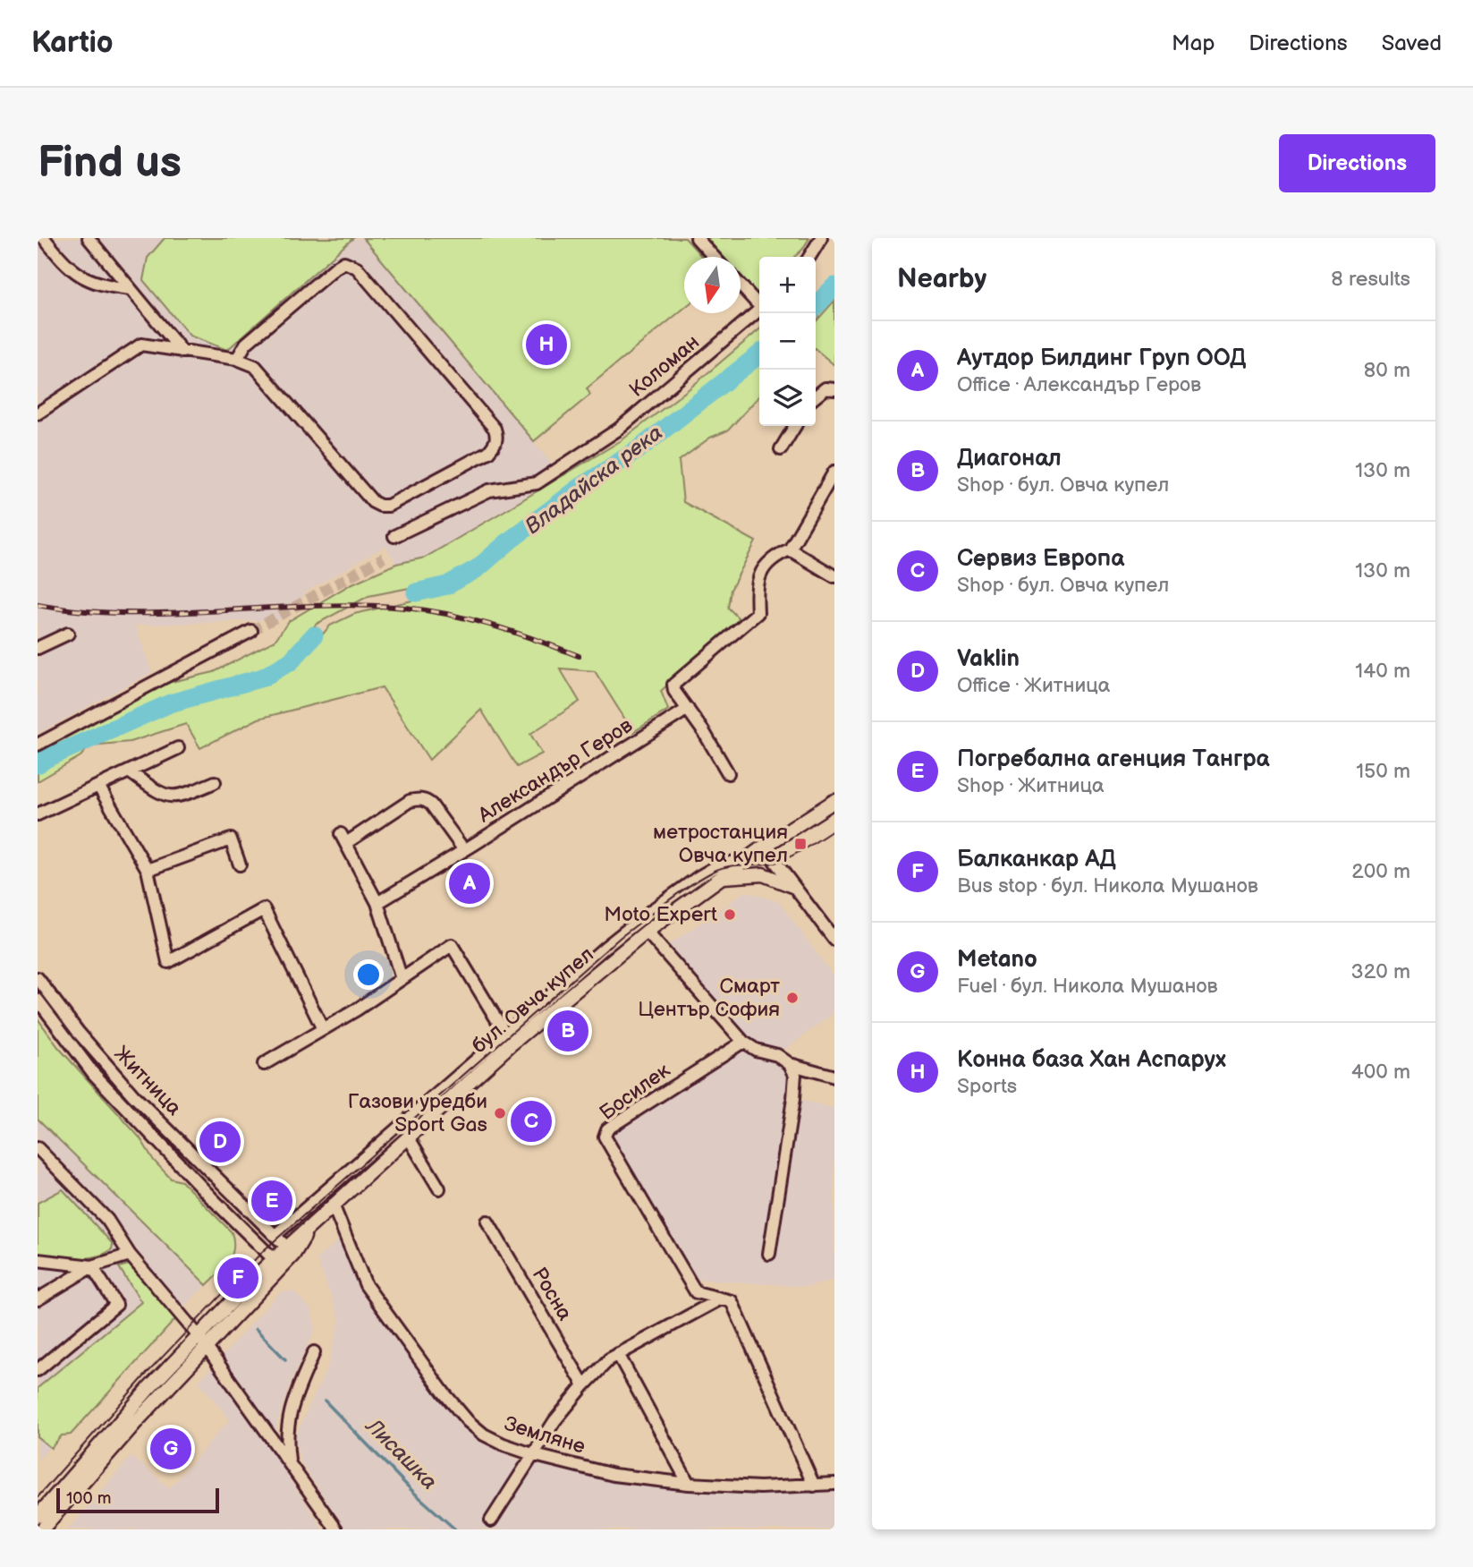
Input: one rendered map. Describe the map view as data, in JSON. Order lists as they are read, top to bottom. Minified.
{"streets":{"main road":["бул. Овча купел"],"street":["Коломан","Александър Геров","Житница","Босилек","Росна","Земляне"]},"crossings":[["бул. Овча купел","Житница"],["бул. Овча купел","Земляне"]],"water":["Владайска река","Лисашка"],"places":{"transit":["метростанция Овча купел"],"other":["Moto Expert","Смарт Център София","Газови уредби Sport Gas"]},"scale_bar":"100 m","north":"bottom","page":{"header":"Kartio","nav":["Map","Directions","Saved"],"buttons":"Directions","title":"Find us","heading":["Nearby","8 results"],"map_buttons":["+","−"],"list":[{"mark":"A","name":"Аутдор Билдинг Груп ООД","note":"Office · Александър Геров","value":"80 m"},{"mark":"B","name":"Диагонал","note":"Shop · бул. Овча купел","value":"130 m"},{"mark":"C","name":"Сервиз Европа","note":"Shop · бул. Овча купел","value":"130 m"},{"mark":"D","name":"Vaklin","note":"Office · Житница","value":"140 m"},{"mark":"E","name":"Погребална агенция Тангра","note":"Shop · Житница","value":"150 m"},{"mark":"F","name":"Балканкар АД","note":"Bus stop · бул. Никола Мушанов","value":"200 m"},{"mark":"G","name":"Metano","note":"Fuel · бул. Никола Мушанов","value":"320 m"},{"mark":"H","name":"Конна база Хан Аспарух","note":"Sports","value":"400 m"}],"pins":["H","A","B","C","D","E","F","G"],"scale":"100 m"}}
